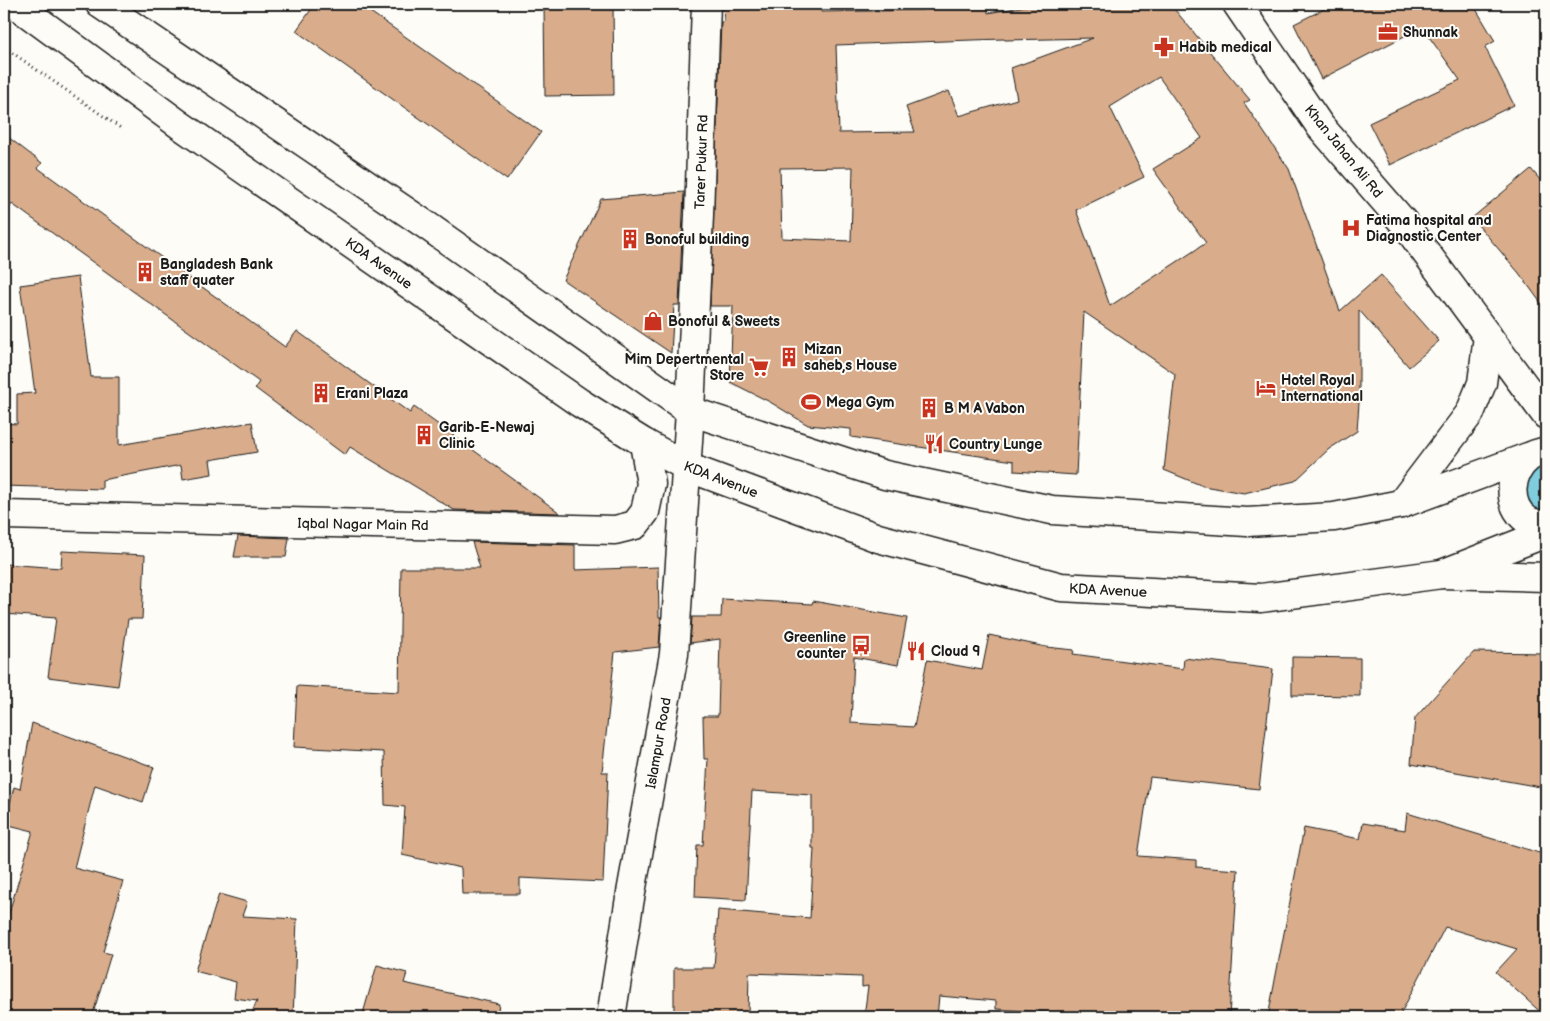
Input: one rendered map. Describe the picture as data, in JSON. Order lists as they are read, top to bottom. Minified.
{"streets":{"main road":["Khan Jahan Ali Rd","Tarer Pukur Rd","KDA Avenue","Iqbal Nagar Main Rd","Islampur Road"]},"crossings":[["Tarer Pukur Rd","KDA Avenue"],["Tarer Pukur Rd","Islampur Road"],["KDA Avenue","Iqbal Nagar Main Rd"],["KDA Avenue","Islampur Road"]],"places":{"office":["Shunnak"],"pharmacy":["Habib medical"],"hospital":["Fatima hospital and Diagnostic Center"],"building":["Bonoful building","Bangladesh Bank staff quater","Mizan saheb,s House","Erani Plaza","B M A Vabon","Garib-E-Newaj Clinic"],"shop":["Bonoful & Sweets"],"supermarket":["Mim Depertmental Store"],"hotel":["Hotel Royal International"],"sports":["Mega Gym"],"restaurant":["Country Lunge","Cloud 9"],"bus stop":["Greenline counter"]}}
